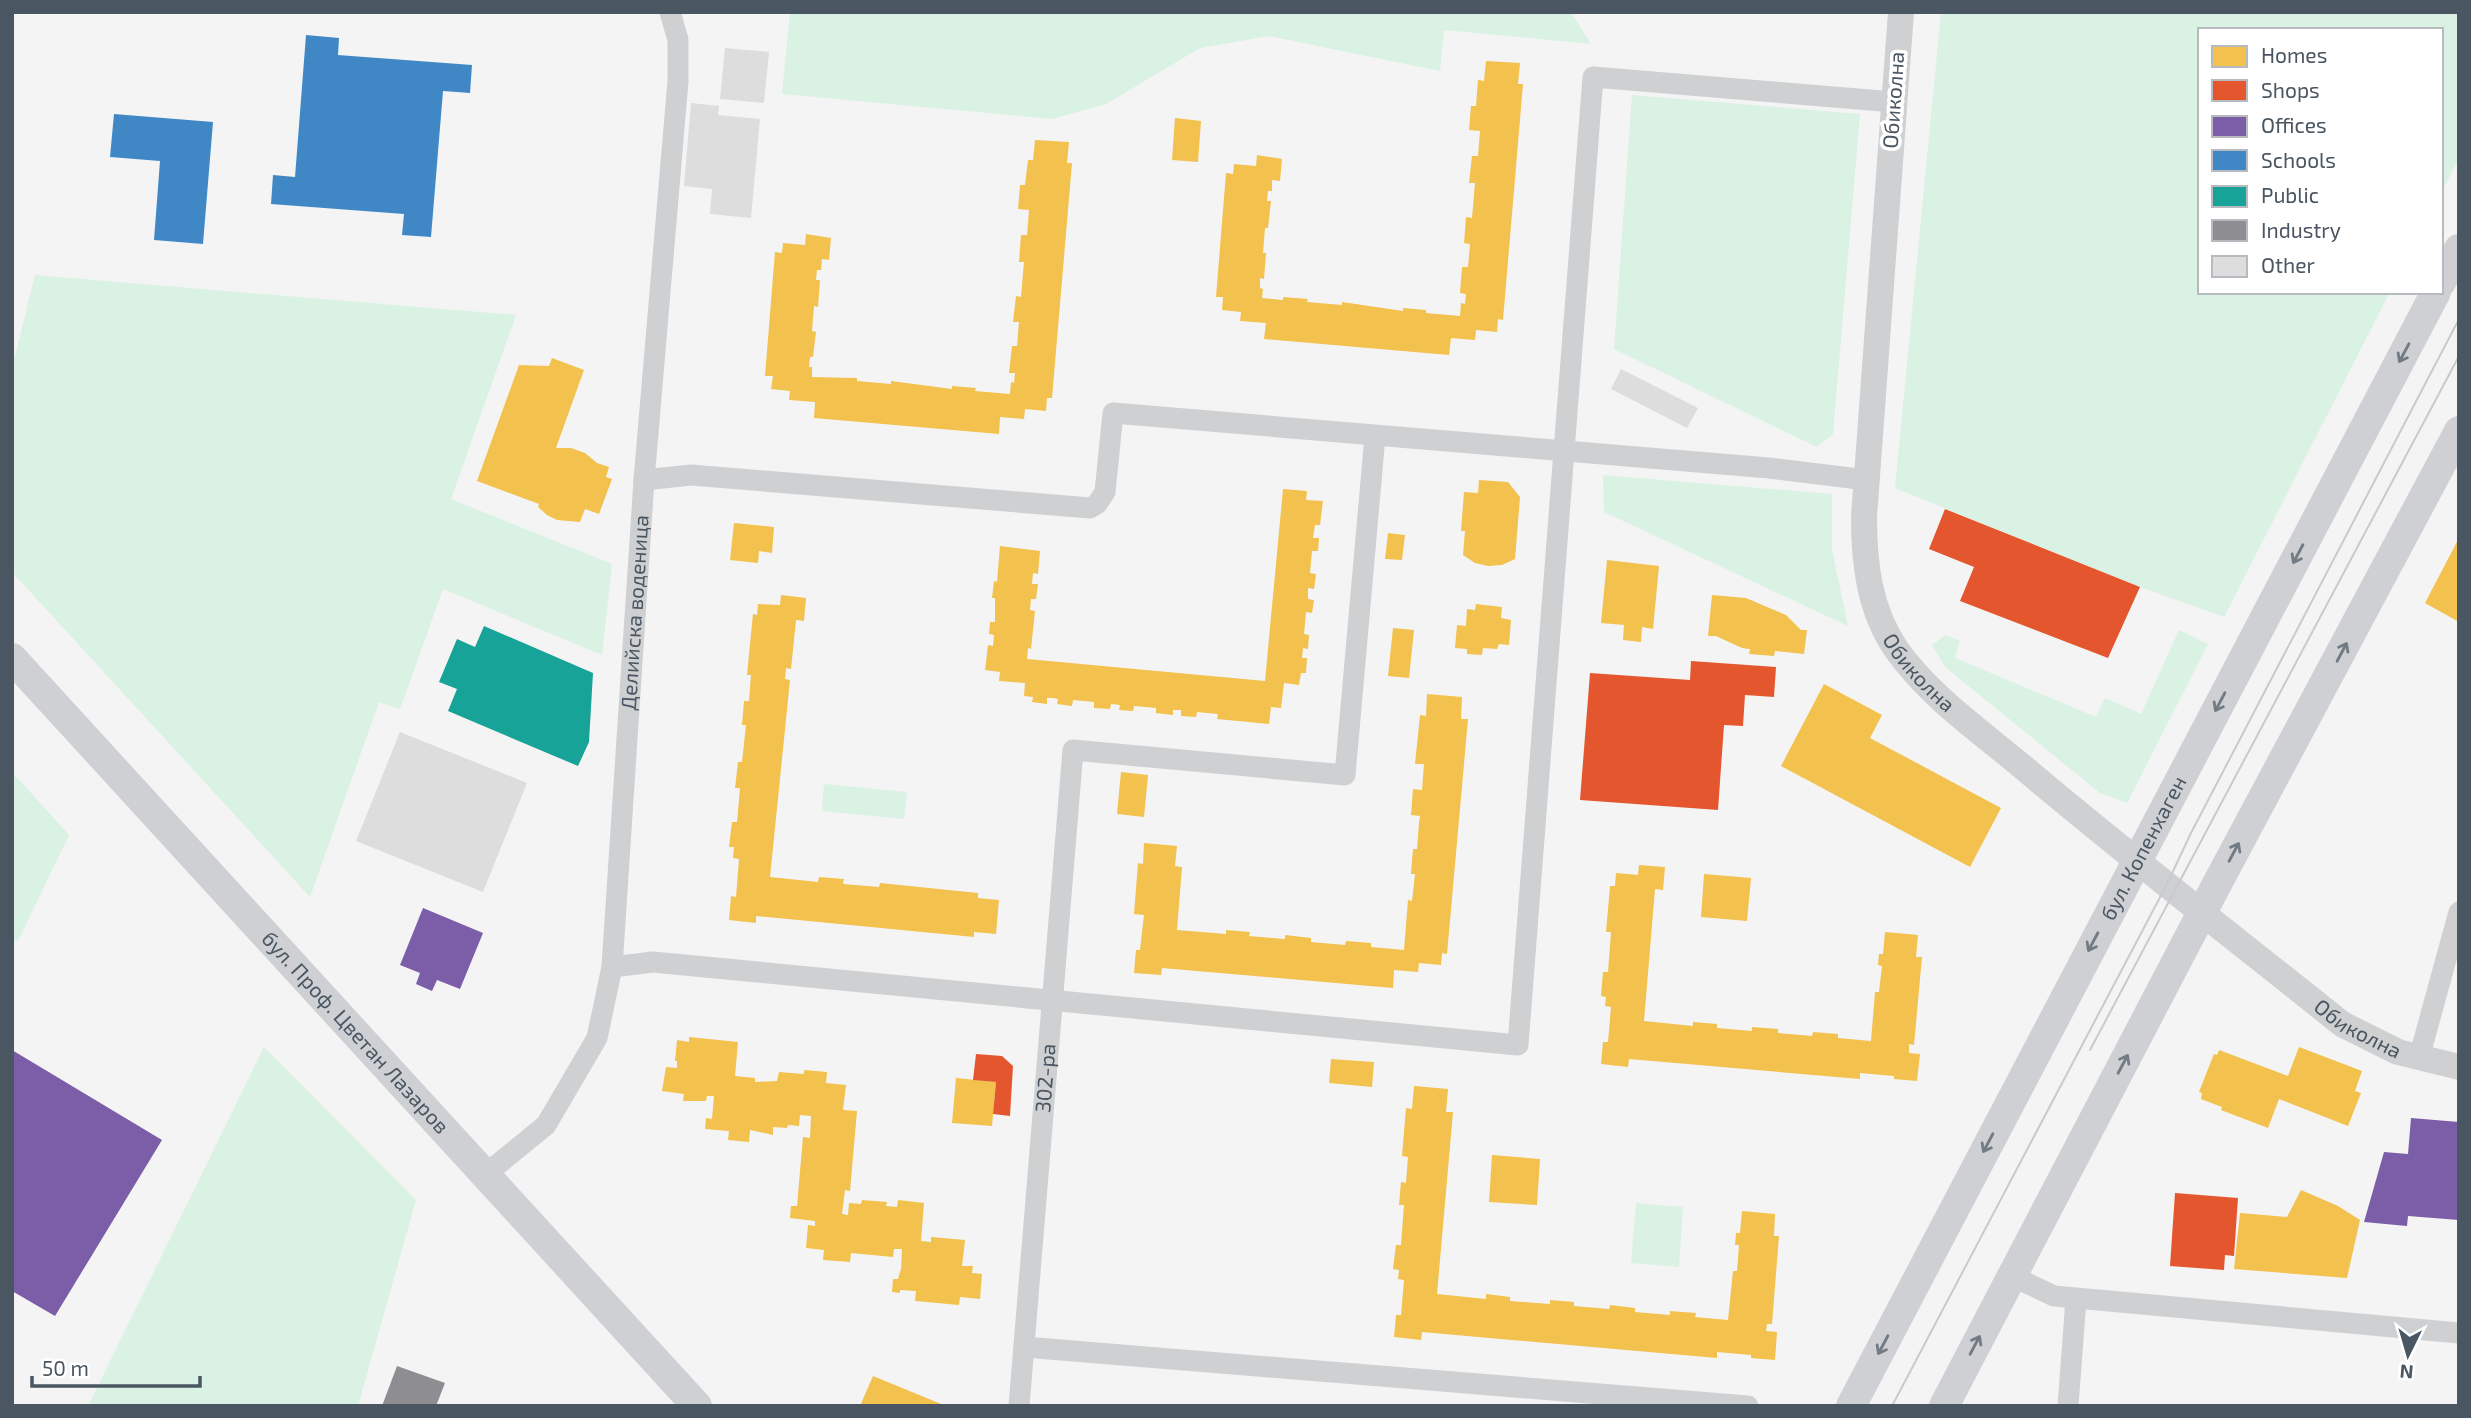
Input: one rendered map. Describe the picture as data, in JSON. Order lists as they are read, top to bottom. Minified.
{"streets":{"main road":["бул. Копенхаген","бул. Проф. Цветан Лазаров"],"street":["Обиколна","Делийска воденица","302-ра"]},"crossings":[["Обиколна","бул. Копенхаген"],["Делийска воденица","бул. Проф. Цветан Лазаров"]],"legend":["Homes","Shops","Offices","Schools","Public","Industry","Other"],"scale_bar":"50 m","north":"bottom"}
